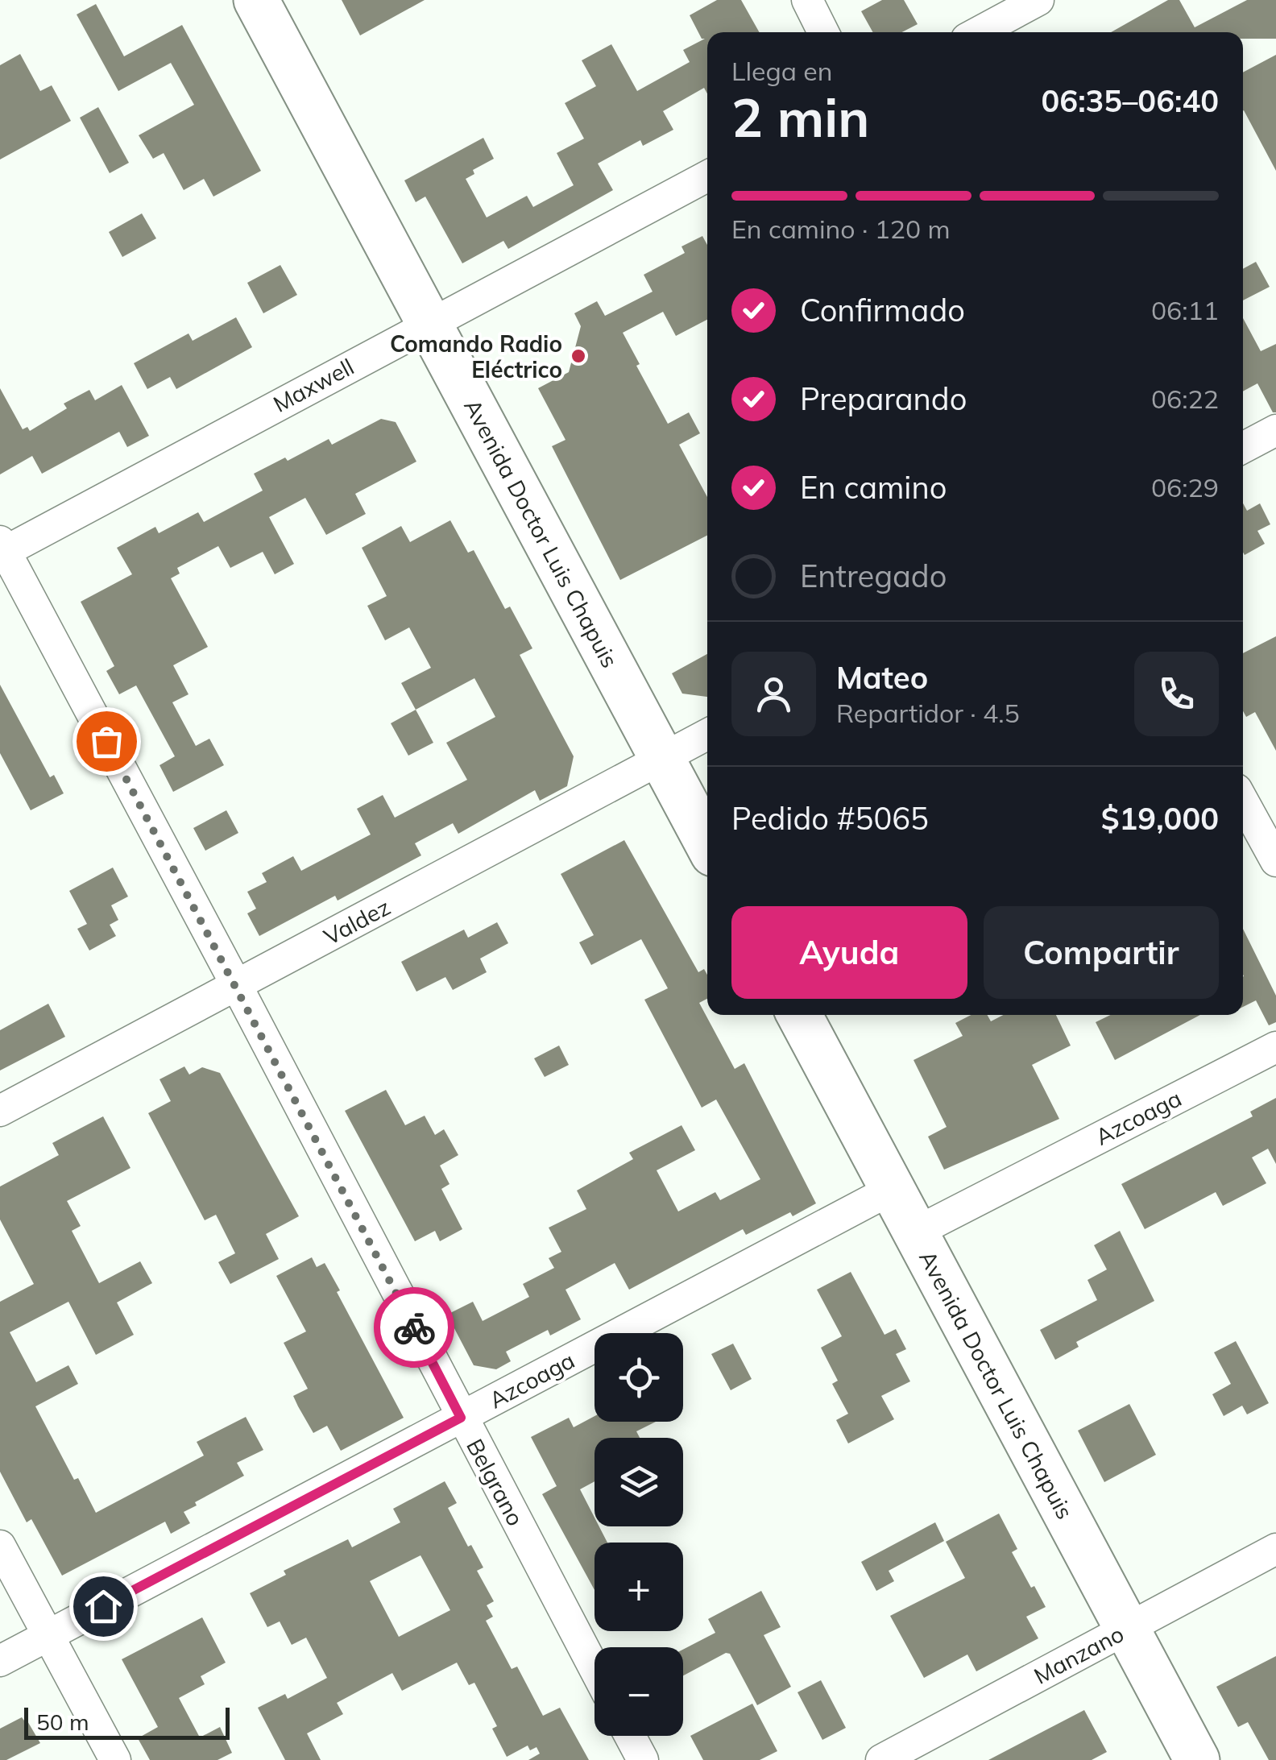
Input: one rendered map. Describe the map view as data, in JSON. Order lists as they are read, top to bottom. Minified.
{"streets":{"main road":["Avenida Doctor Luis Chapuis"],"street":["Maxwell","Valdez","Azcoaga","Belgrano","Manzano"]},"crossings":[["Maxwell","Avenida Doctor Luis Chapuis"],["Maxwell","Belgrano"],["Avenida Doctor Luis Chapuis","Valdez"],["Avenida Doctor Luis Chapuis","Azcoaga"],["Avenida Doctor Luis Chapuis","Manzano"],["Valdez","Belgrano"],["Azcoaga","Belgrano"]],"places":["Comando Radio Eléctrico"],"scale_bar":"50 m","page":{"heading":["2 min","Llega en","06:35–06:40"],"panel":["Mateo","Repartidor · 4.5","Pedido #5065","$19,000"],"bar":"En camino · 120 m","list":[["Confirmado","06:11"],["Preparando","06:22"],["En camino","06:29"],"Entregado"],"buttons":["Ayuda","Compartir"],"map_buttons":["+","−"],"scale":"50 m"}}
